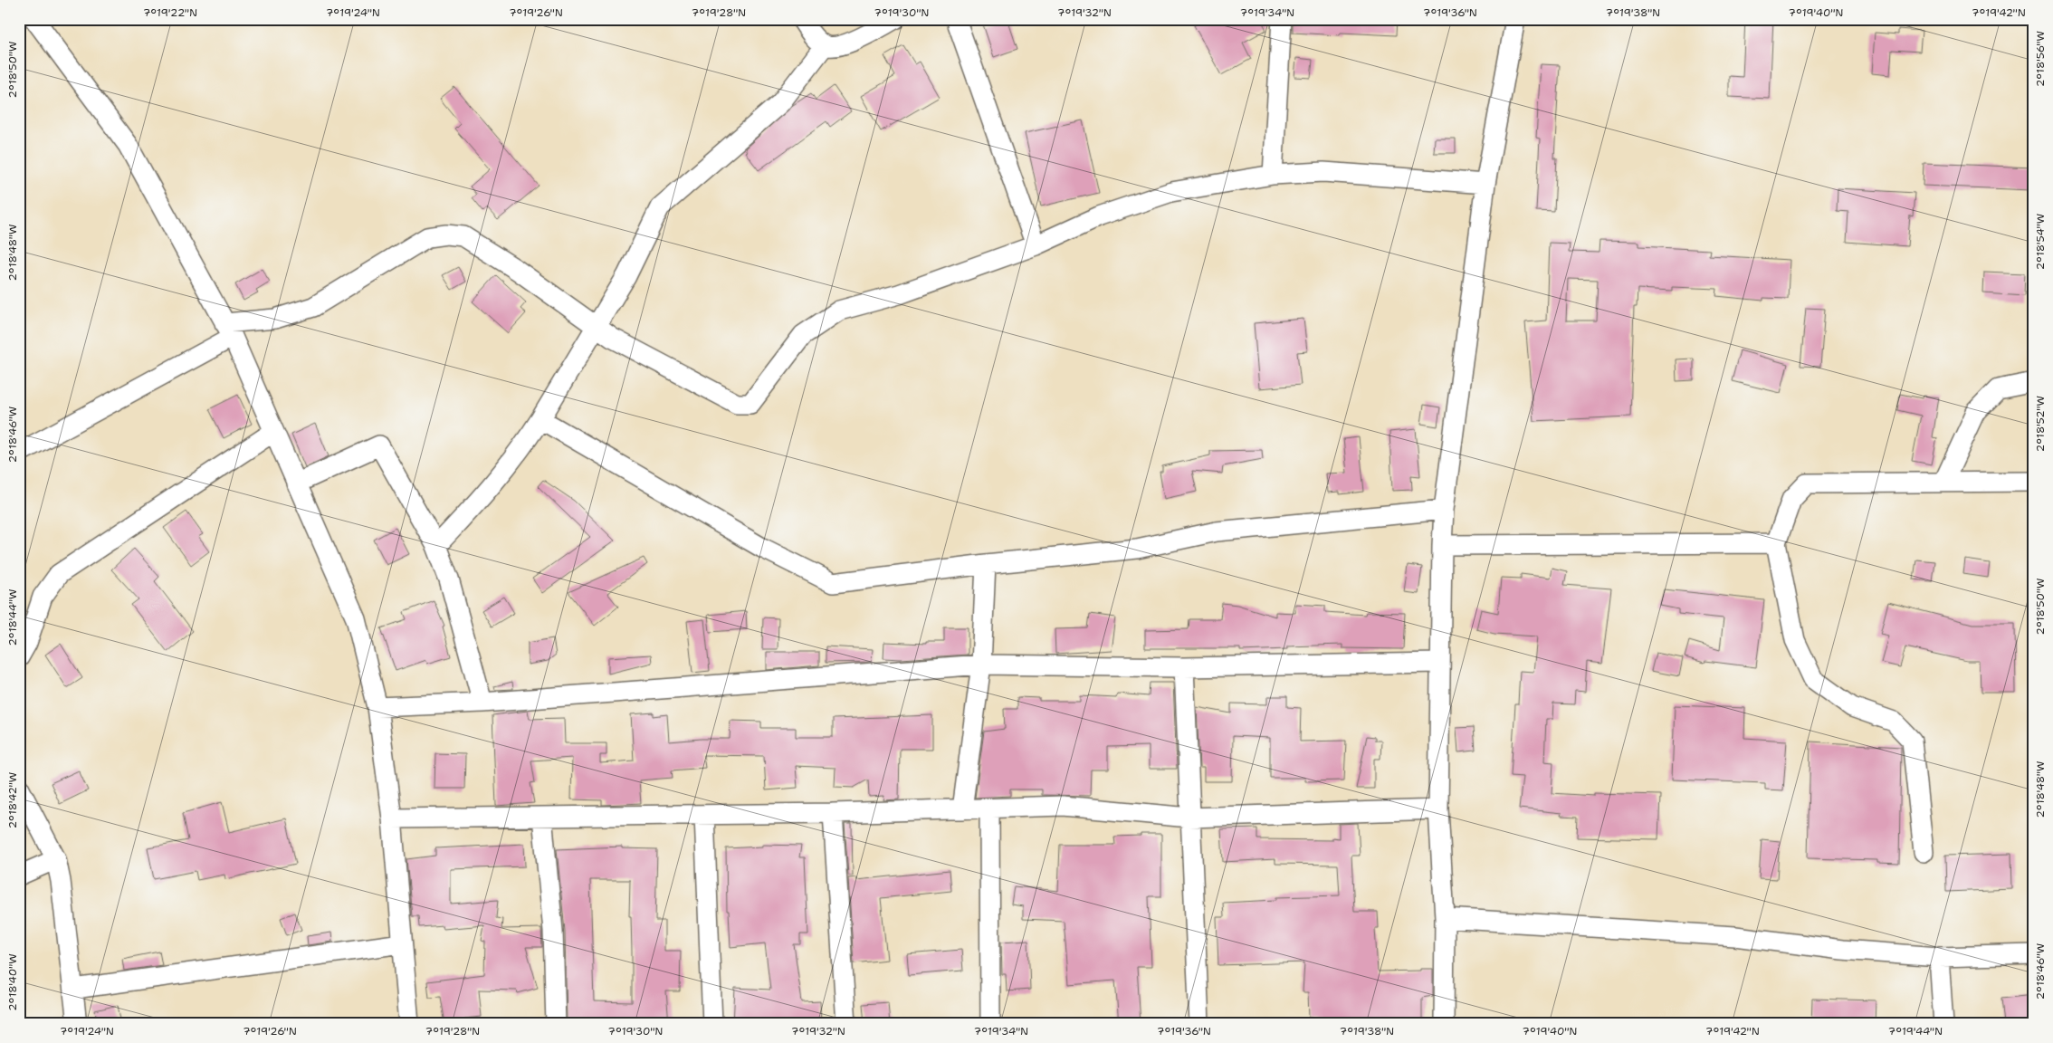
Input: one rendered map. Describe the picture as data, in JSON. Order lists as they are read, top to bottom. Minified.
{"coordinates":["7°19'22\"N","7°19'24\"N","7°19'26\"N","7°19'28\"N","7°19'30\"N","7°19'32\"N","7°19'34\"N","7°19'36\"N","7°19'38\"N","7°19'40\"N","7°19'42\"N","2°18'56\"W","2°18'50\"W","2°18'54\"W","2°18'48\"W","2°18'52\"W","2°18'46\"W","2°18'44\"W","2°18'42\"W","2°18'40\"W","7°19'44\"N"]}
